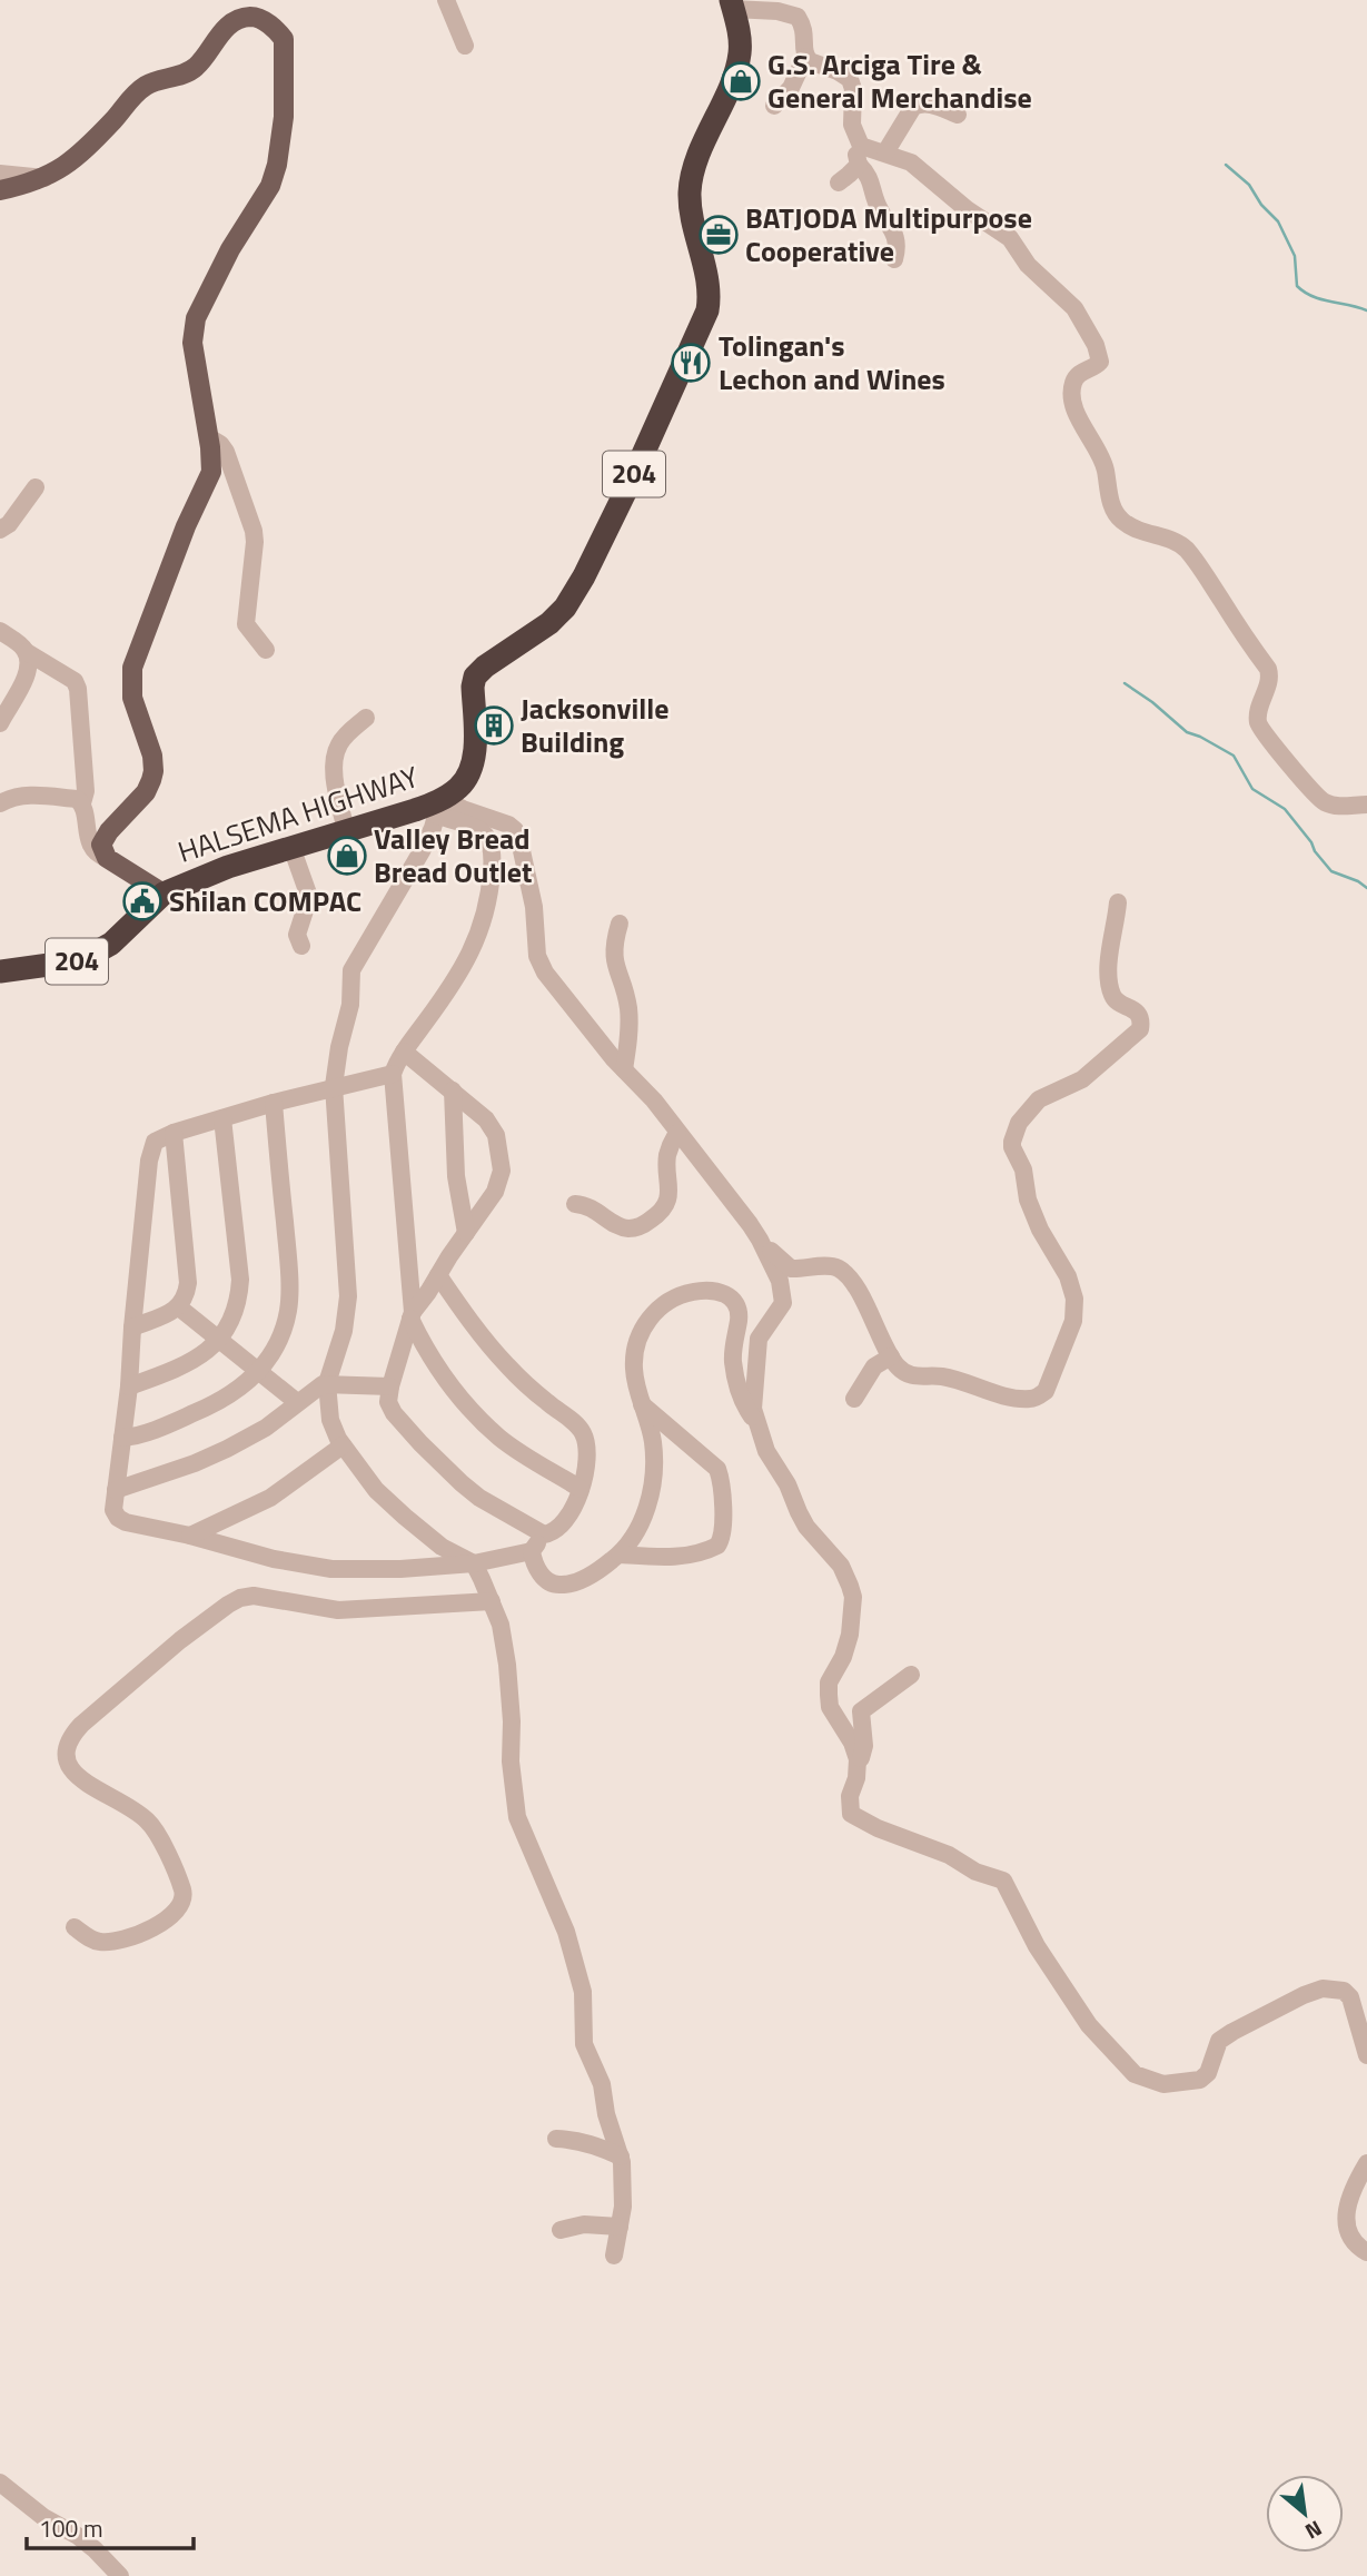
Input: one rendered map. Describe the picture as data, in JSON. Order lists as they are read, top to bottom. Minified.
{"streets":{"highway":["204","HALSEMA HIGHWAY"]},"places":{"shop":["G.S. Arciga Tire & General Merchandise","Valley Bread Bread Outlet"],"office":["BATJODA Multipurpose Cooperative"],"restaurant":["Tolingan's Lechon and Wines"],"building":["Jacksonville Building"],"public building":["Shilan COMPAC"]},"scale_bar":"100 m","north":"bottom right"}
